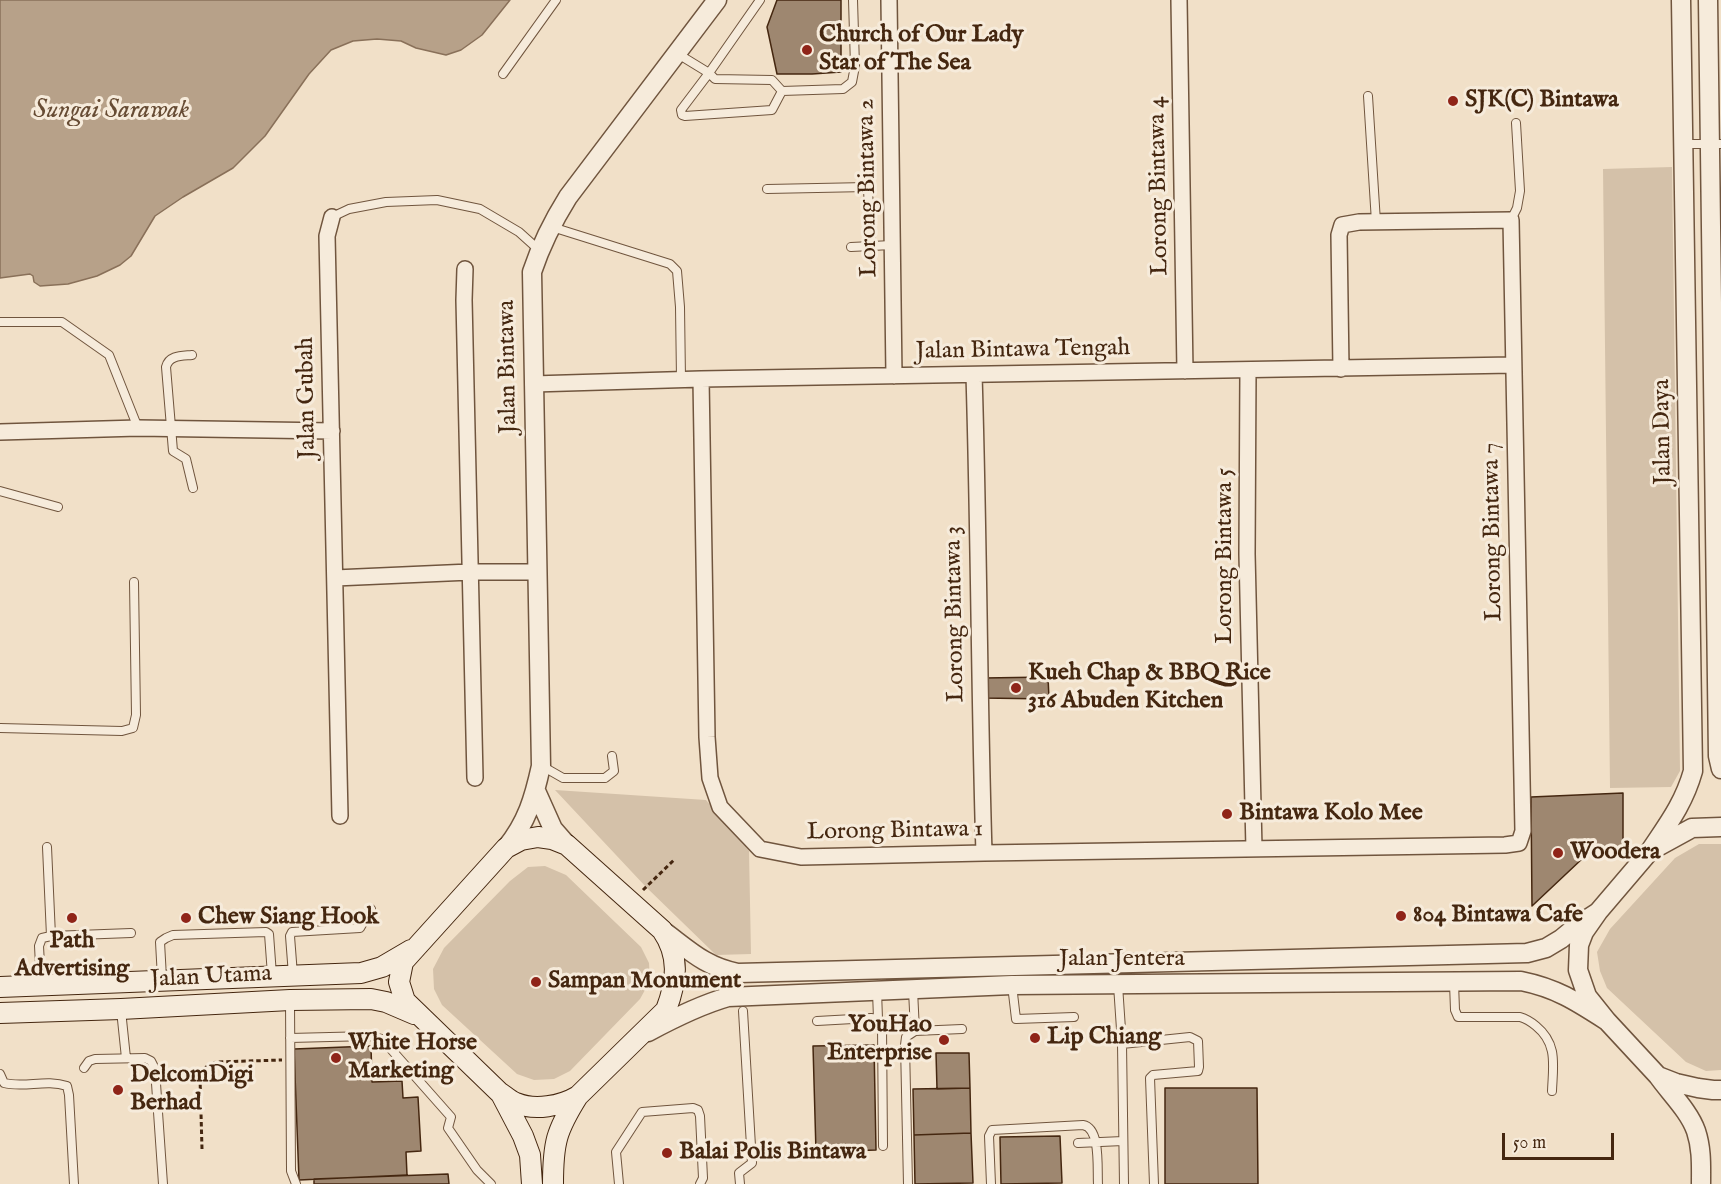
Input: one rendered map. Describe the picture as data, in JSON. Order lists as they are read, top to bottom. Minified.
{"streets":{"main road":["Jalan Utama"],"street":["Lorong Bintawa 4","Lorong Bintawa 2","Jalan Bintawa Tengah","Jalan Bintawa","Jalan Gubah","Jalan Daya","Lorong Bintawa 7","Lorong Bintawa 5","Lorong Bintawa 3","Lorong Bintawa 1","Jalan Jentera"]},"crossings":[["Lorong Bintawa 4","Jalan Bintawa Tengah"],["Lorong Bintawa 2","Jalan Bintawa Tengah"],["Jalan Bintawa Tengah","Jalan Bintawa"],["Jalan Bintawa Tengah","Lorong Bintawa 7"],["Jalan Bintawa Tengah","Lorong Bintawa 5"],["Jalan Bintawa Tengah","Lorong Bintawa 3"],["Jalan Bintawa Tengah","Lorong Bintawa 1"],["Lorong Bintawa 7","Lorong Bintawa 1"],["Lorong Bintawa 5","Lorong Bintawa 1"],["Lorong Bintawa 3","Lorong Bintawa 1"]],"water":["Sungai Sarawak"],"places":["Church of Our Lady Star of The Sea","SJK(C) Bintawa","Kueh Chap & BBQ Rice 316 Abuden Kitchen","Bintawa Kolo Mee","Woodera","804 Bintawa Cafe","Path Advertising","Chew Siang Hook","Sampan Monument","Lip Chiang","YouHao Enterprise","White Horse Marketing","DelcomDigi Berhad","Balai Polis Bintawa"],"scale_bar":"50 m"}
